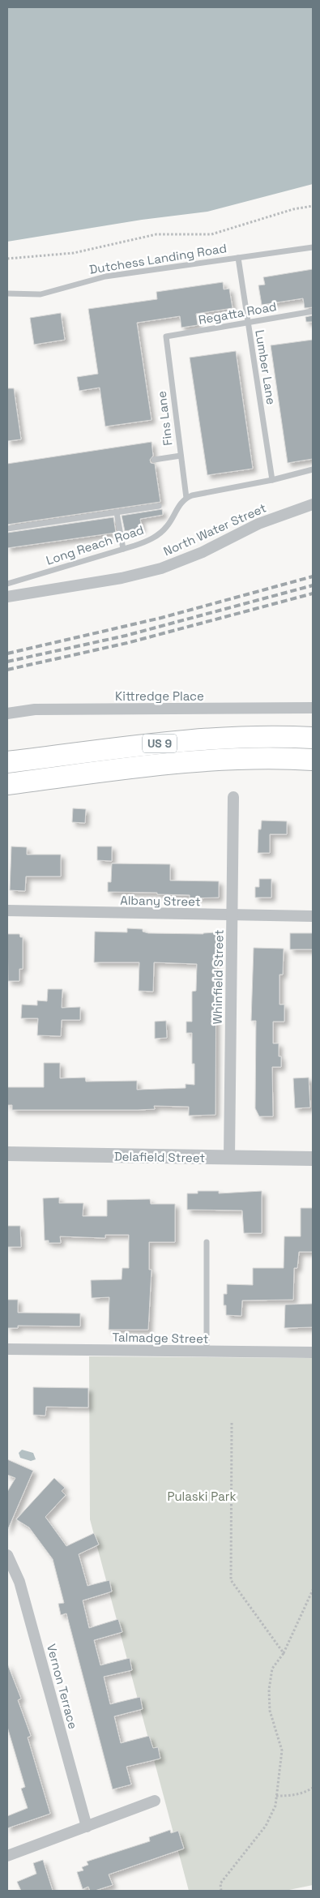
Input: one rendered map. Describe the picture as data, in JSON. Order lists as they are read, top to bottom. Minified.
{"streets":{"highway":["US 9"],"street":["North Water Street","Kittredge Place","Albany Street","Whinfield Street","Delafield Street","Talmadge Street","Vernon Terrace"],"lane":["Dutchess Landing Road","Regatta Road","Lumber Lane","Fins Lane","Long Reach Road"]},"crossings":[["Dutchess Landing Road","Lumber Lane"],["Regatta Road","Lumber Lane"],["Regatta Road","Fins Lane"],["Fins Lane","Long Reach Road"],["Albany Street","Whinfield Street"],["Whinfield Street","Delafield Street"]],"parks":["Pulaski Park"]}
